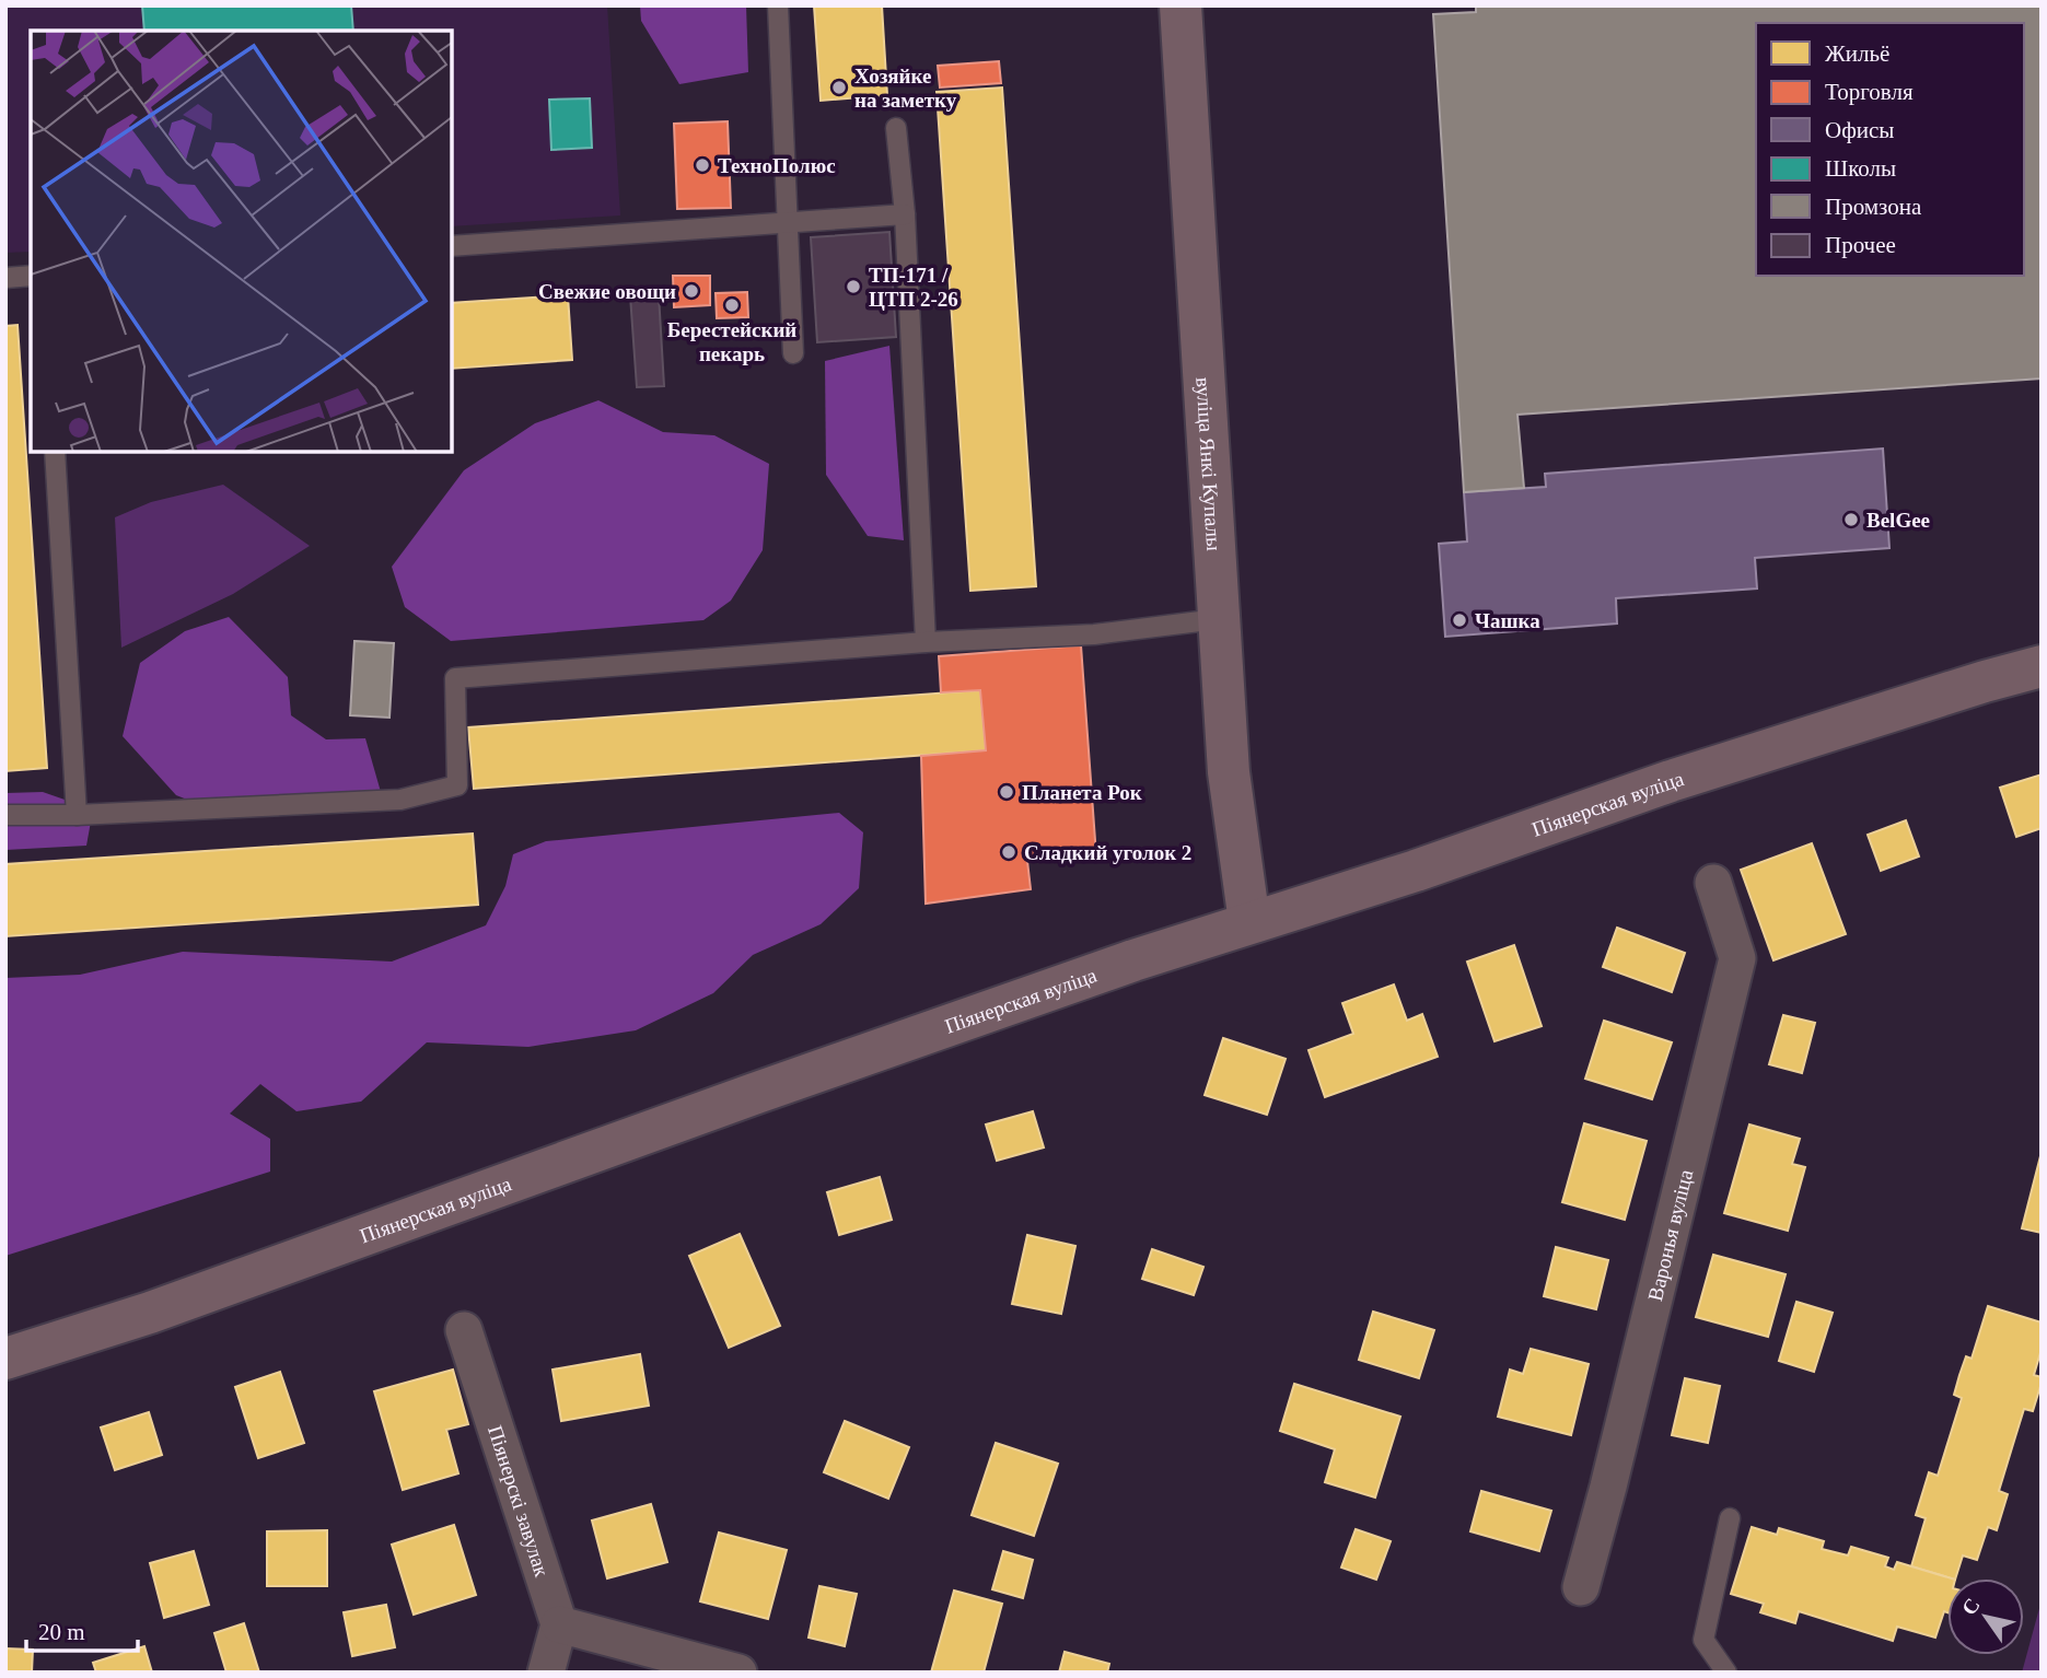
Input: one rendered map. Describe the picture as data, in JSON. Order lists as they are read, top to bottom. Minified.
{"streets":{"main road":["вуліца Янкі Купалы","Піянерская вуліца"],"street":["Варонья вуліца","Піянерскі завулак"]},"crossings":[["вуліца Янкі Купалы","Піянерская вуліца"]],"places":["Хозяйке на заметку","ТехноПолюс","ТП-171 / ЦТП 2-26","Свежие овощи","Берестейский пекарь","BelGee","Чашка","Планета Рок","Сладкий уголок 2"],"legend":["Жильё","Торговля","Офисы","Школы","Промзона","Прочее"],"scale_bar":"20 m","north":"top left"}
